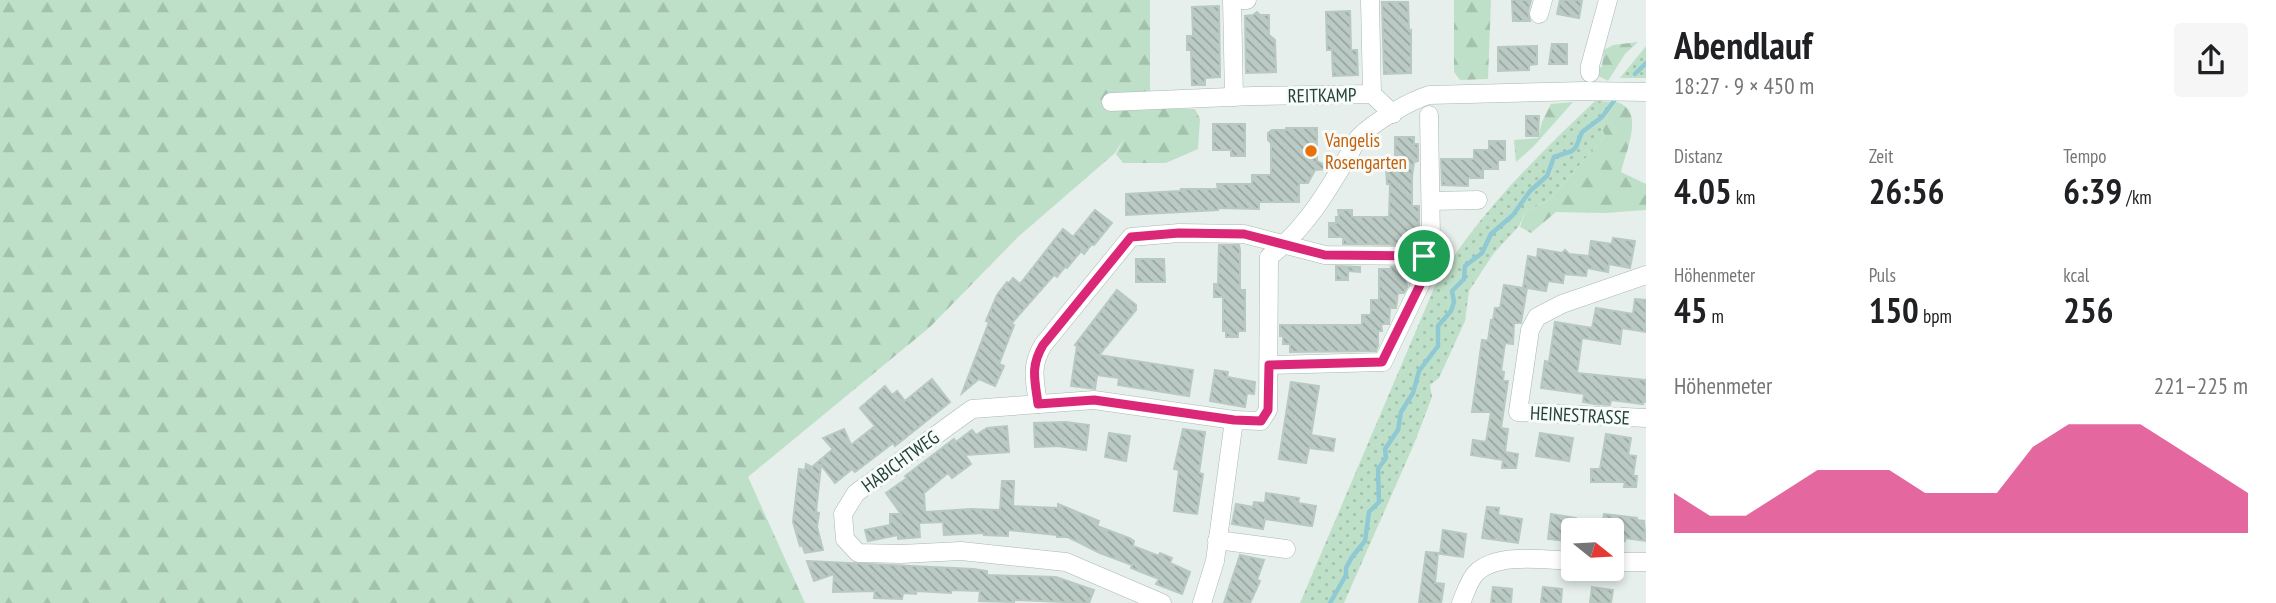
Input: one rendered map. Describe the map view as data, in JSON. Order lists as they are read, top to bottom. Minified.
{"streets":{"street":["REITKAMP","HEINESTRASSE","HABICHTWEG"]},"places":["Vangelis Rosengarten"],"north":"right","page":{"heading":["Abendlauf","18:27 · 9 × 450 m"],"stats":[["Distanz","4.05 km"],["Zeit","26:56"],["Tempo","6:39 /km"],["Höhenmeter","45 m"],["Puls","150 bpm"],["kcal","256"]],"chart":["Höhenmeter","221–225 m"]}}
